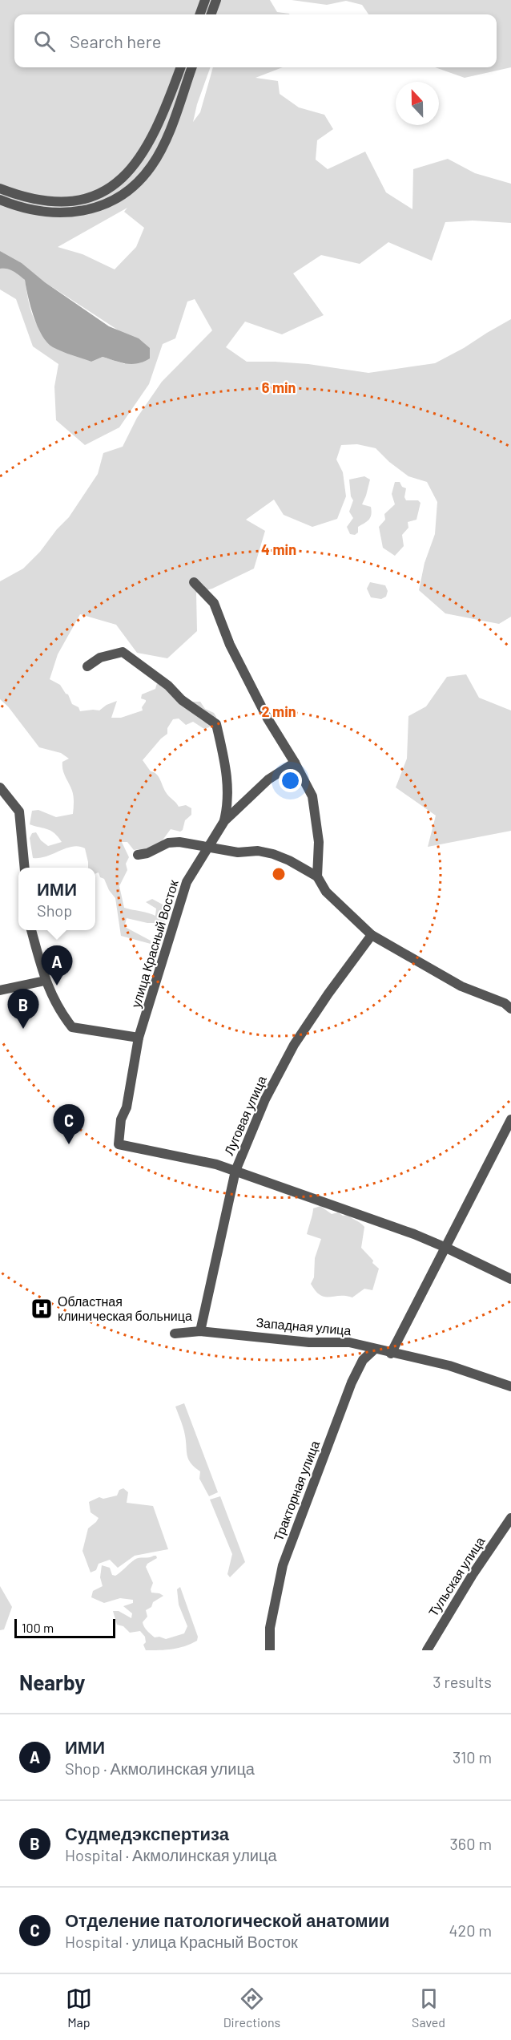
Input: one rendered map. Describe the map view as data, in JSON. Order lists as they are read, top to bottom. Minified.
{"streets":{"street":["улица Красный Восток","Луговая улица","Западная улица","Тракторная улица","Тульская улица"]},"crossings":[["улица Красный Восток","Луговая улица"],["Луговая улица","Западная улица"],["Западная улица","Тракторная улица"]],"places":{"hospital":["Областная клиническая больница"]},"scale_bar":"100 m","north":"top","page":{"search":"Search here","popup":["ИМИ","Shop"],"pins":["A","B","C"],"scale":"100 m","heading":["Nearby","3 results"],"list":[{"mark":"A","name":"ИМИ","note":"Shop · Акмолинская улица","value":"310 m"},{"mark":"B","name":"Судмедэкспертиза","note":"Hospital · Акмолинская улица","value":"360 m"},{"mark":"C","name":"Отделение патологической анатомии","note":"Hospital · улица Красный Восток","value":"420 m"}],"nav":["Map","Directions","Saved"]},"rings":["6 min","4 min","2 min"]}
